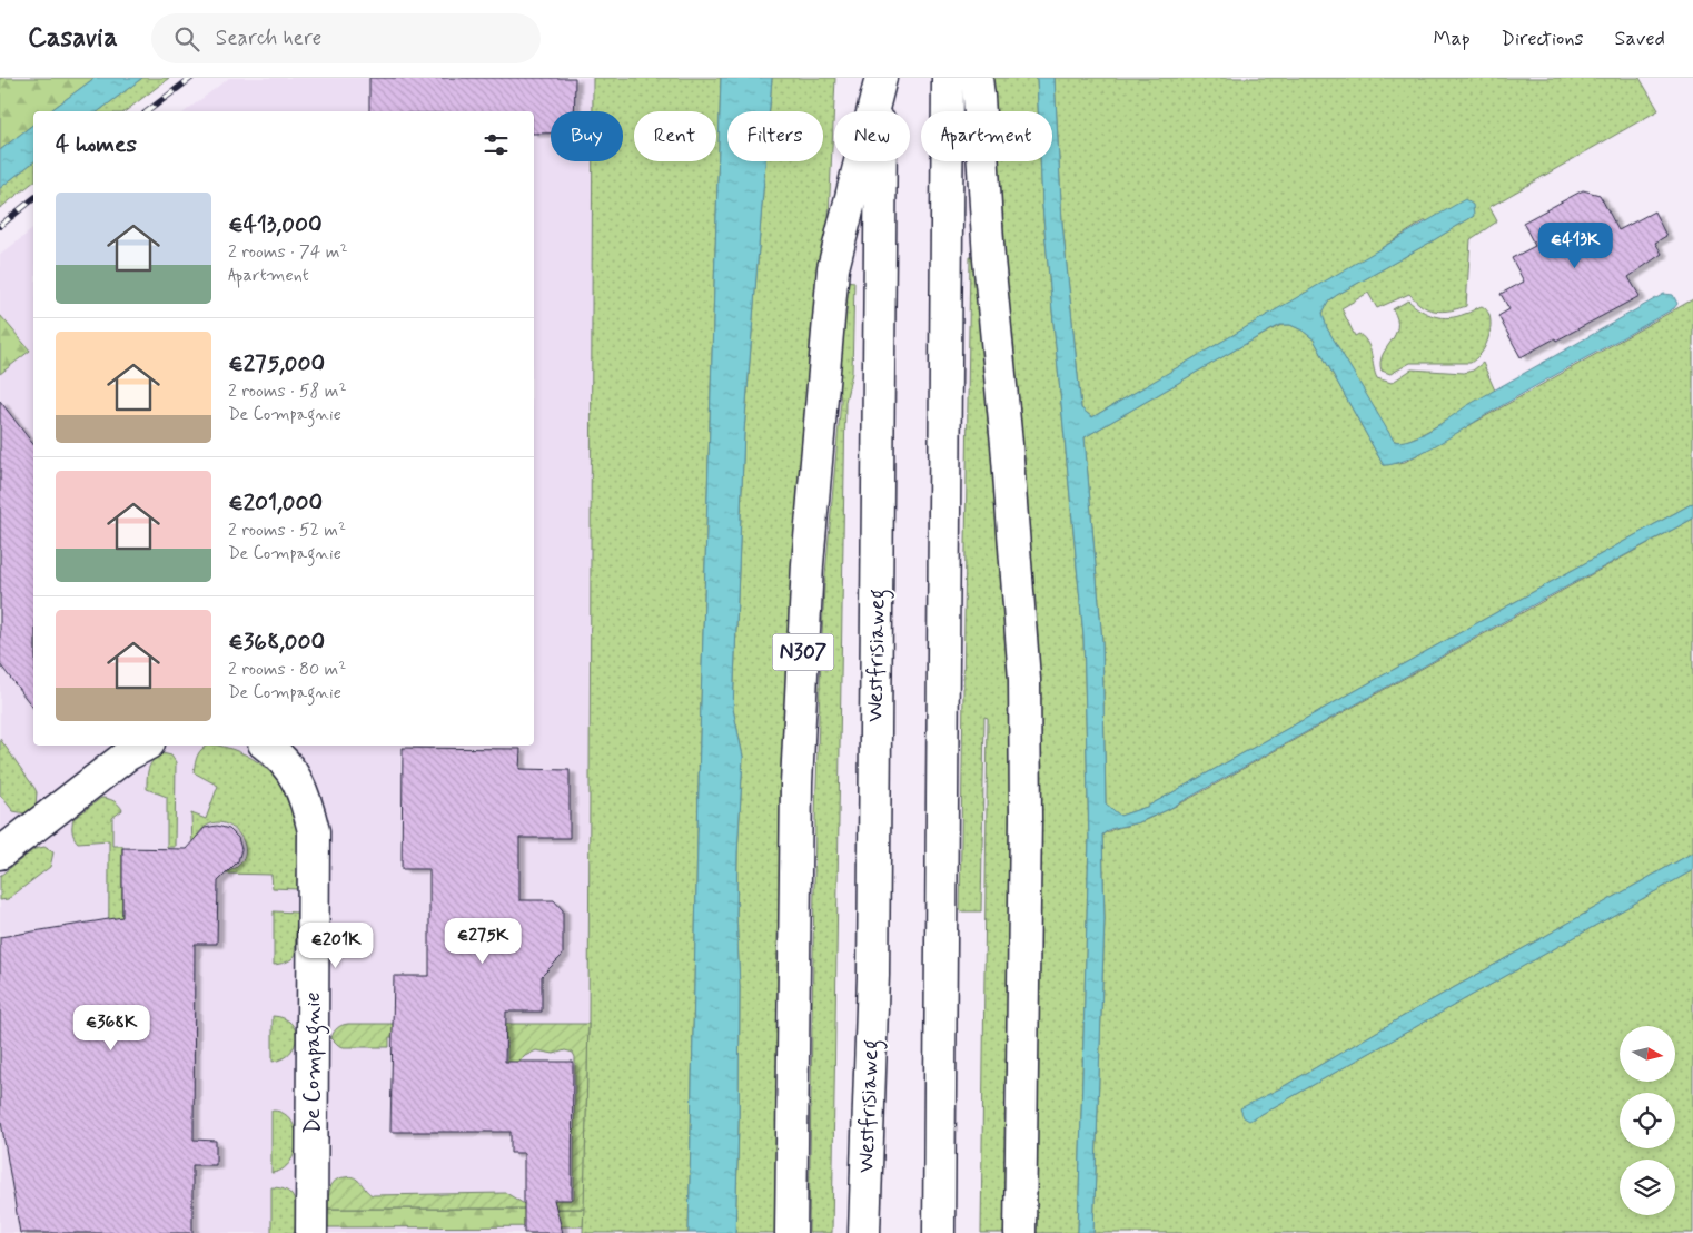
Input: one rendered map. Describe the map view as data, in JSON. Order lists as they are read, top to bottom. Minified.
{"streets":{"main road":["N307","Westfrisiaweg","De Compagnie"]},"crossings":[["N307","Westfrisiaweg"]],"north":"right","page":{"header":"Casavia","search":"Search here","nav":["Map","Directions","Saved"],"chip":["Buy","Rent","Filters","New","Apartment"],"heading":"4 homes","list":[{"name":"€413,000","note":"2 rooms · 74 m² · Apartment"},{"name":"€275,000","note":"2 rooms · 58 m² · De Compagnie"},{"name":"€201,000","note":"2 rooms · 52 m² · De Compagnie"},{"name":"€368,000","note":"2 rooms · 80 m² · De Compagnie"}],"price":["€413K","€275K","€201K","€368K"]}}
